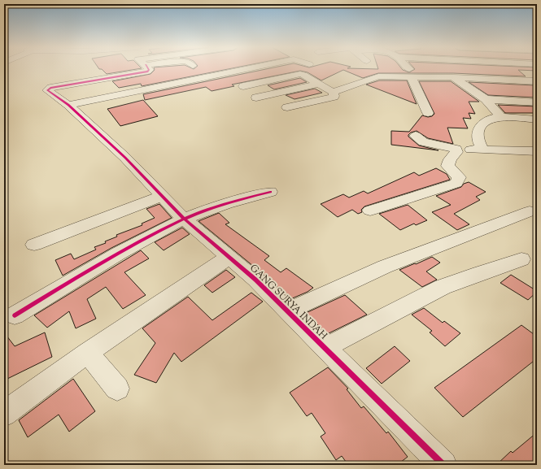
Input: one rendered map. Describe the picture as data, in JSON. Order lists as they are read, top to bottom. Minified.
{"streets":{"street":["GANG SURYA INDAH"]}}
